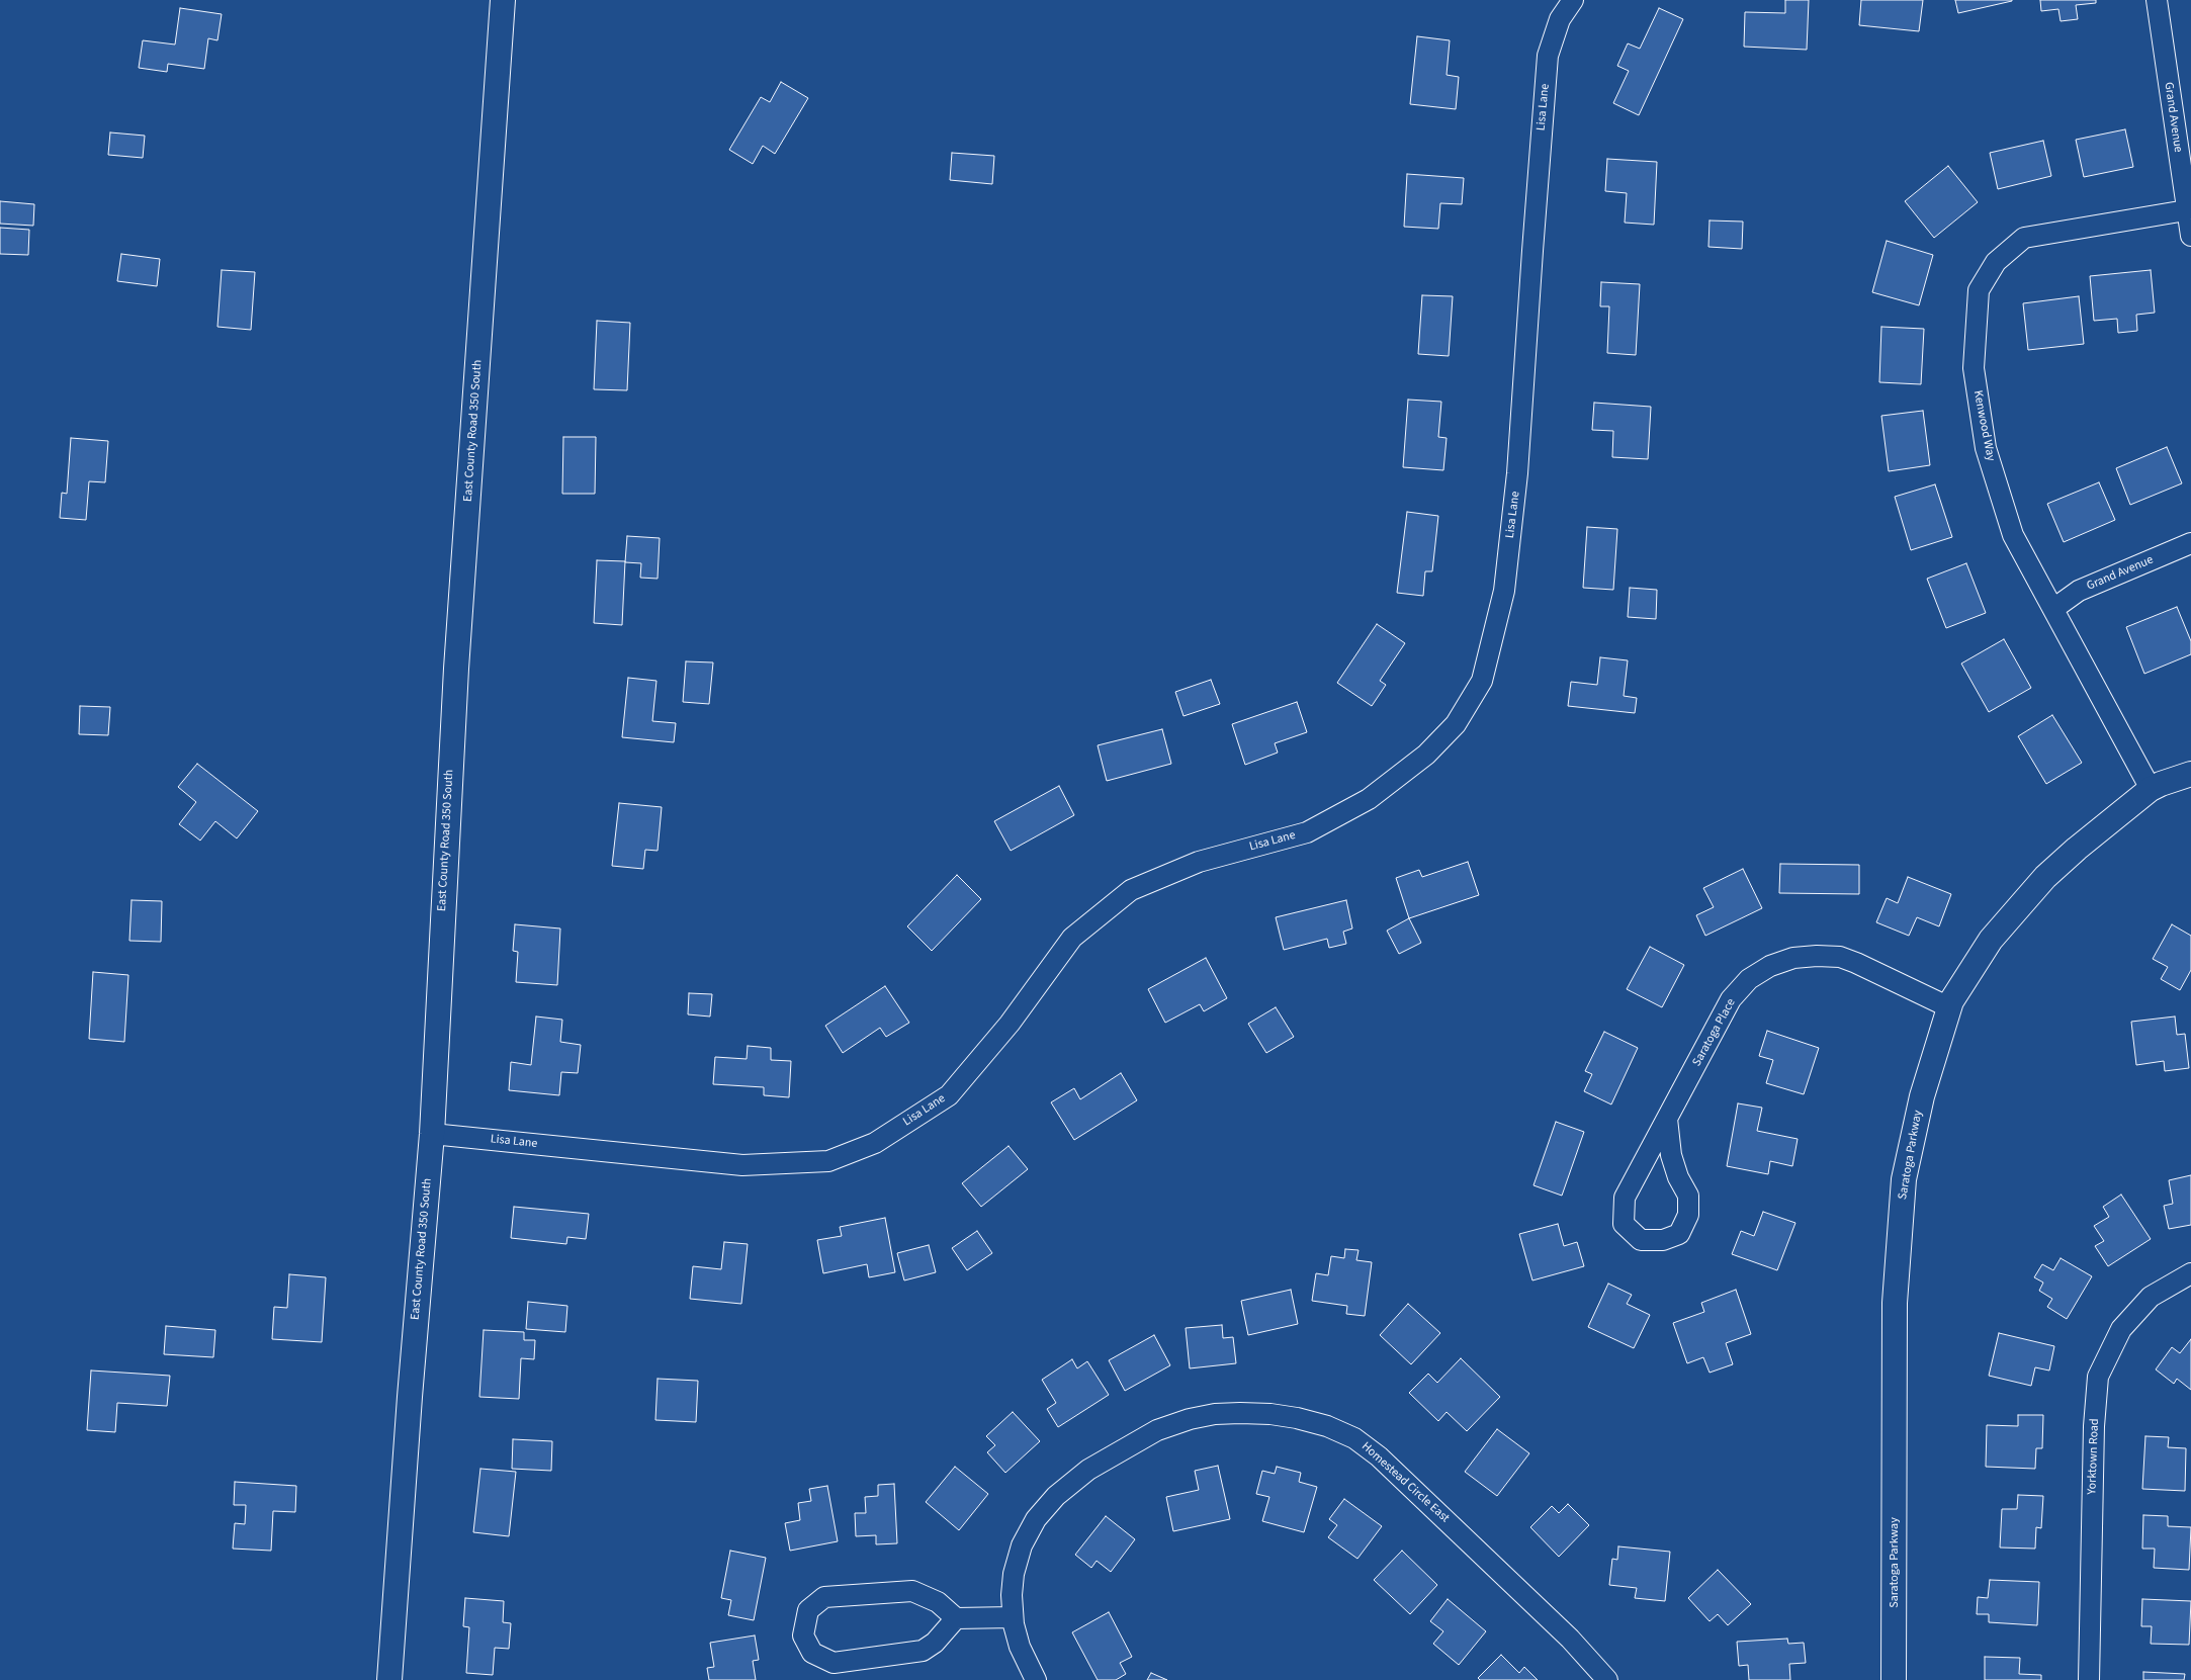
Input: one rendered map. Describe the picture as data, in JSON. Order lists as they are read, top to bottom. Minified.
{"streets":{"street":["Lisa Lane","Grand Avenue","Kenwood Way","East County Road 350 South","Saratoga Place","Saratoga Parkway","Yorktown Road","Homestead Circle East"]},"crossings":[["Lisa Lane","East County Road 350 South"],["Grand Avenue","Kenwood Way"],["Kenwood Way","Saratoga Parkway"],["Saratoga Place","Saratoga Parkway"]]}
